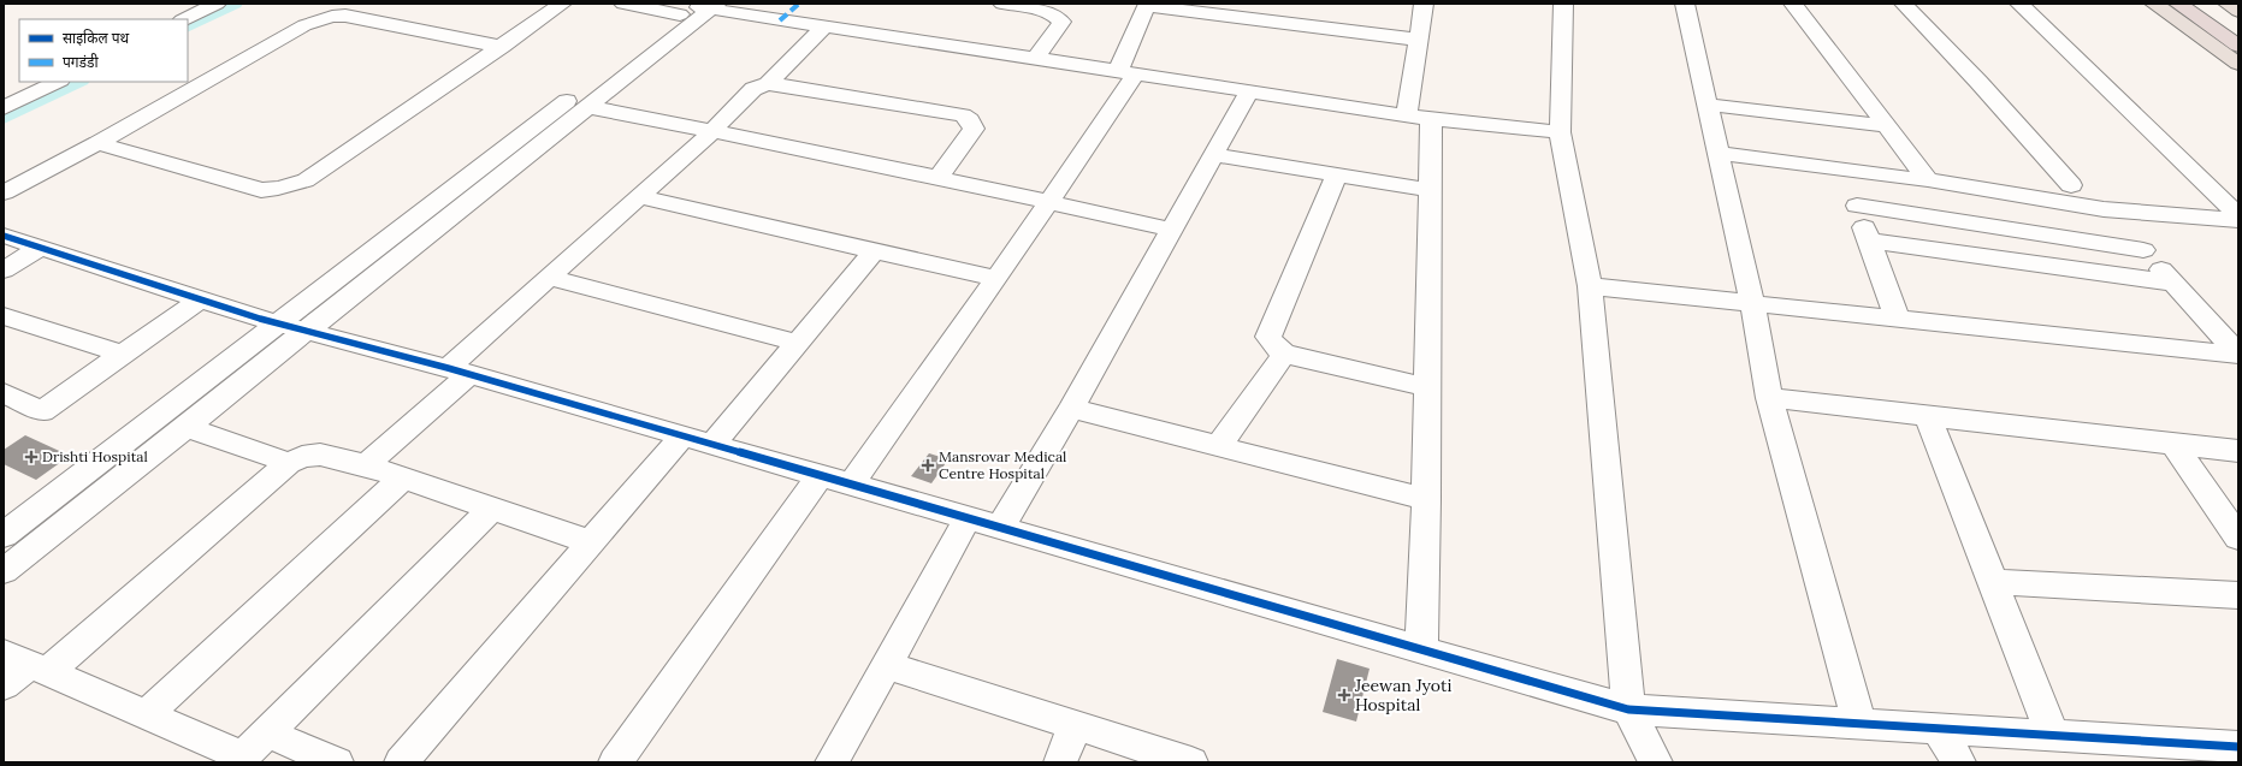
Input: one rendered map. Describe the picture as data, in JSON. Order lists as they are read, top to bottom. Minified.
{"places":{"health":["Drishti Hospital","Mansrovar Medical Centre Hospital","Jeewan Jyoti Hospital"]},"legend":["साइकिल पथ","पगडंडी"]}
